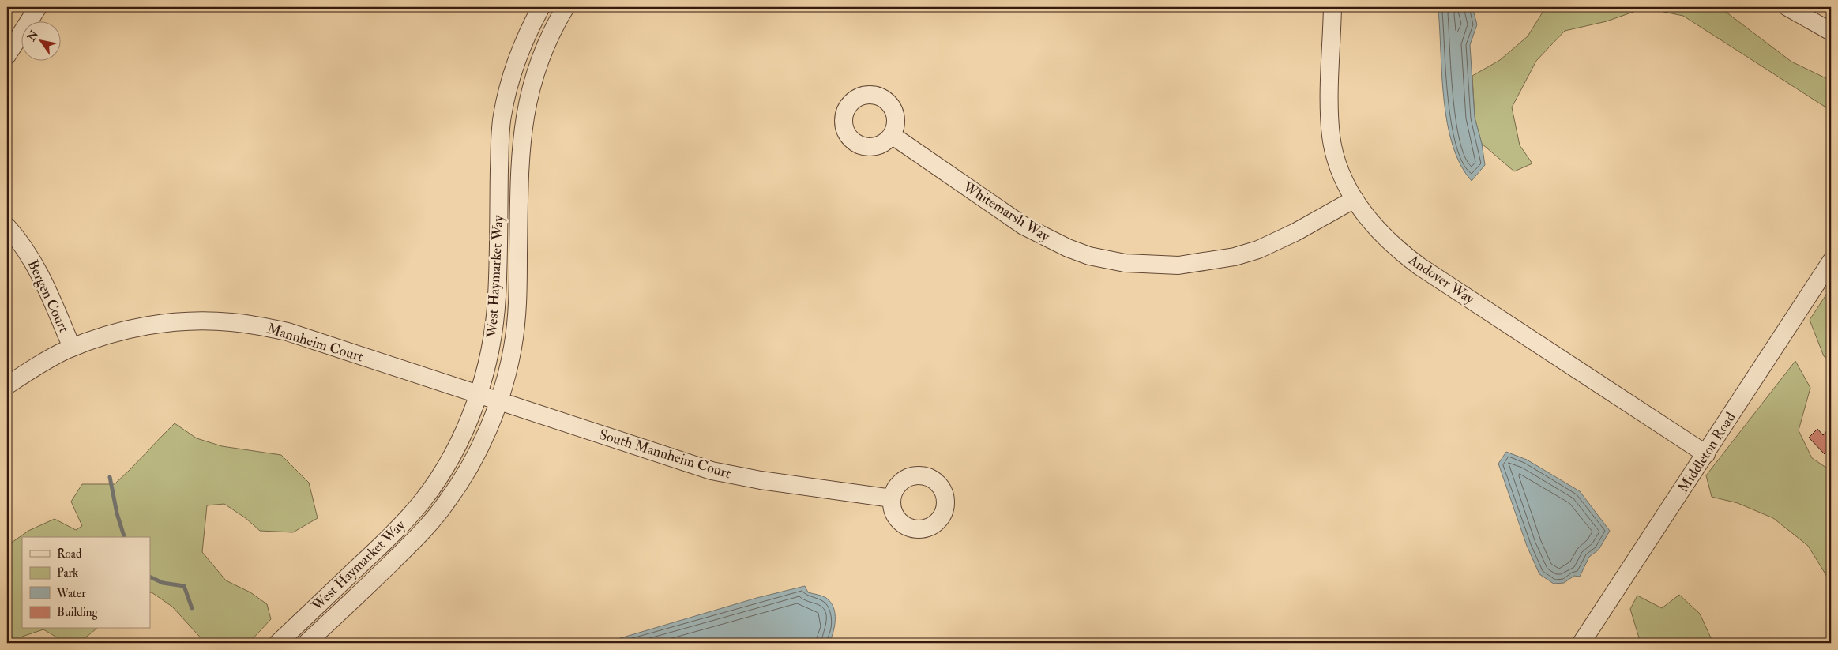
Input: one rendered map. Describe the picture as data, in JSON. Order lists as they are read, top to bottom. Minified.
{"streets":{"street":["Whitemarsh Way","West Haymarket Way","Andover Way","Bergen Court","Mannheim Court","Middleton Road","South Mannheim Court"]},"crossings":[["Whitemarsh Way","Andover Way"],["West Haymarket Way","Mannheim Court"],["West Haymarket Way","South Mannheim Court"],["Andover Way","Middleton Road"],["Bergen Court","Mannheim Court"],["Mannheim Court","South Mannheim Court"]],"legend":["Road","Park","Water","Building"],"north":"top left"}
